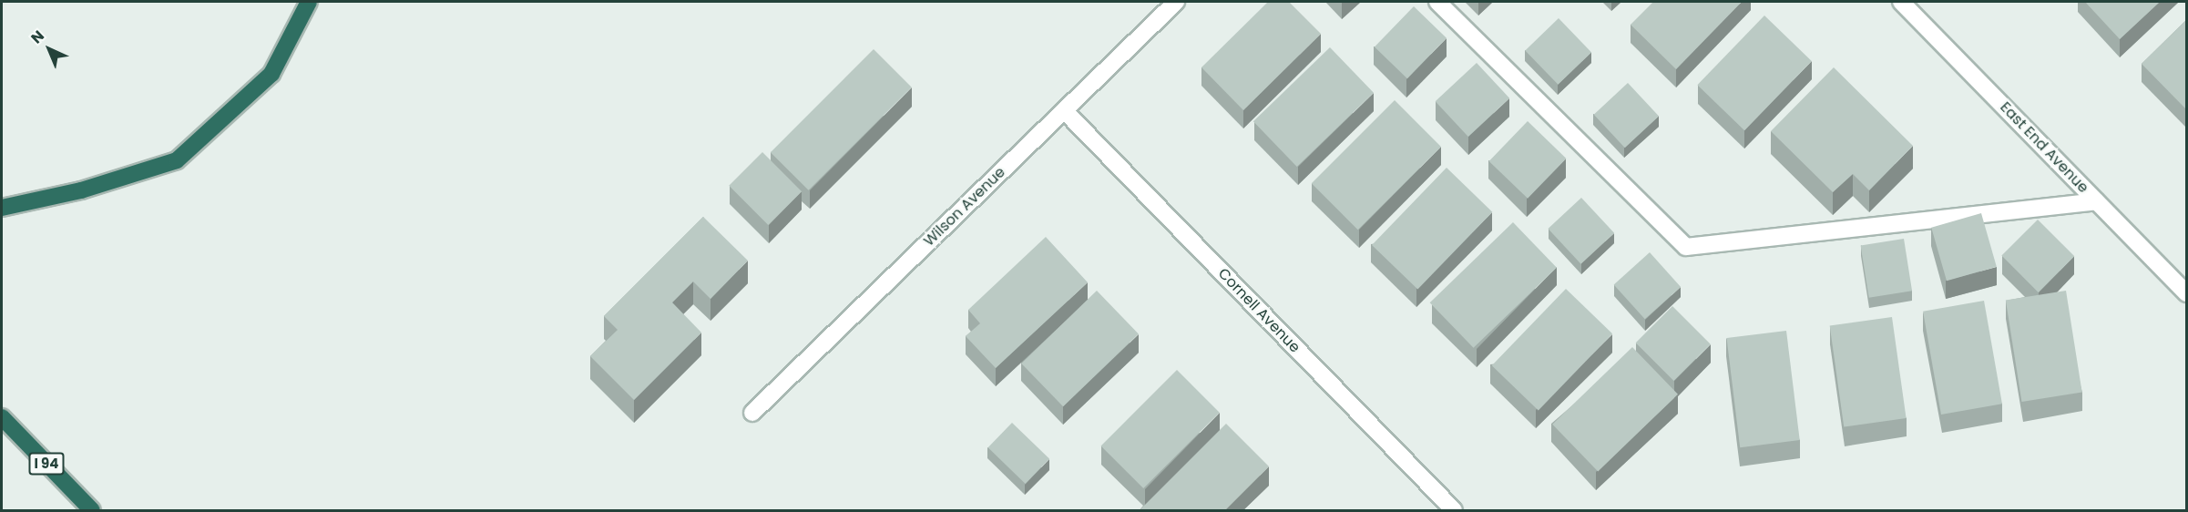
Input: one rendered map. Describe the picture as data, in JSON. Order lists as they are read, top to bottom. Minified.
{"streets":{"highway":["I 94"],"street":["East End Avenue","Wilson Avenue","Cornell Avenue"]},"crossings":[["Wilson Avenue","Cornell Avenue"]],"north":"top left"}
